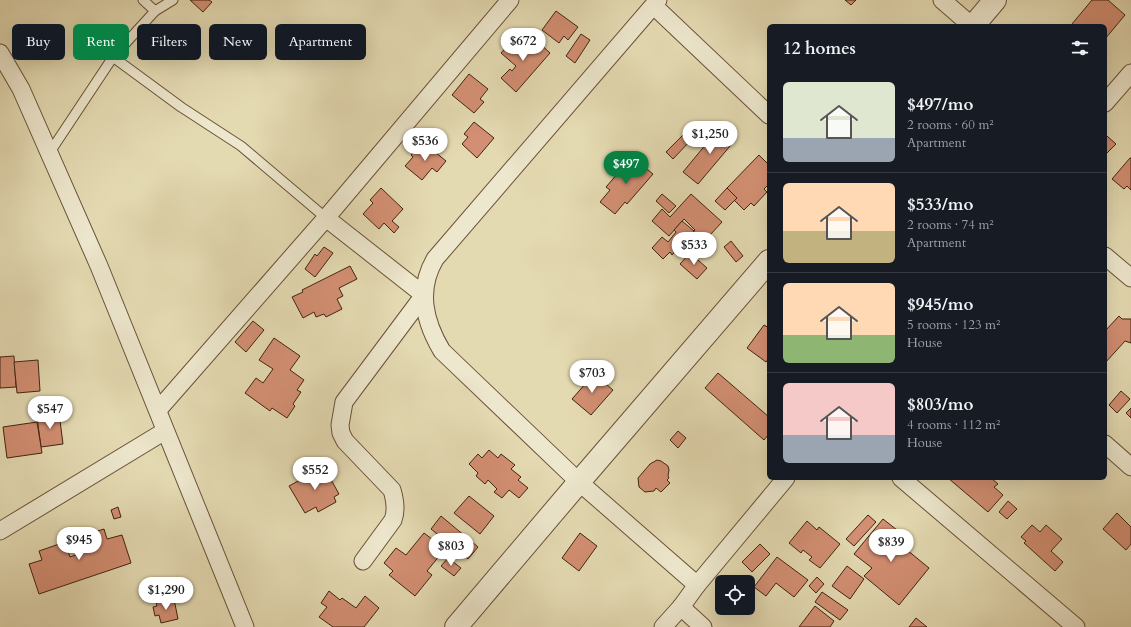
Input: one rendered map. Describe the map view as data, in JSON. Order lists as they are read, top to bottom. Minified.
{"page":{"chip":["Buy","Rent","Filters","New","Apartment"],"heading":"12 homes","price":["$672","$1,250","$536","$497","$533","$703","$547","$552","$945","$839","$803","$1,290"],"list":[{"name":"$497/mo","note":"2 rooms · 60 m² · Apartment"},{"name":"$533/mo","note":"2 rooms · 74 m² · Apartment"},{"name":"$945/mo","note":"5 rooms · 123 m² · House"},{"name":"$803/mo","note":"4 rooms · 112 m² · House"}]}}
